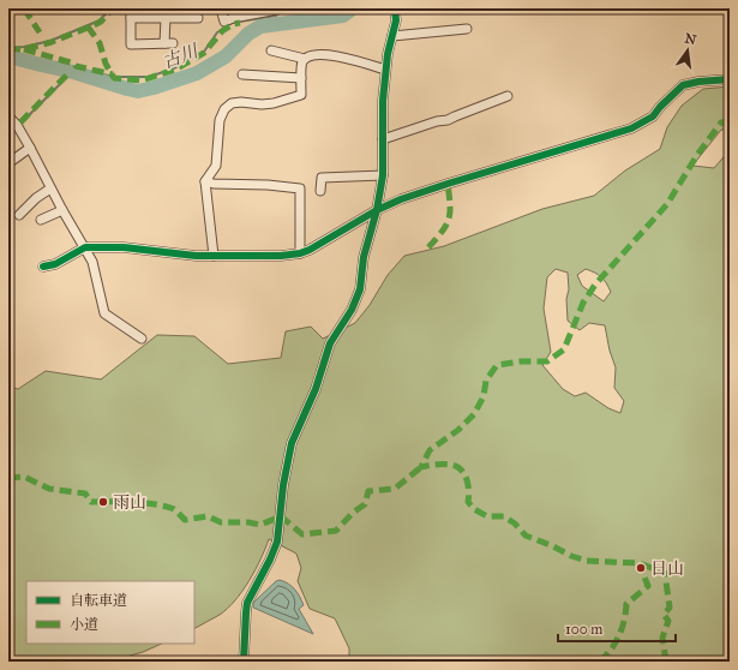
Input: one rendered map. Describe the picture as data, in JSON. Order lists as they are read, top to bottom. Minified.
{"water":["古川"],"places":["雨山","日山"],"legend":["自転車道","小道"],"scale_bar":"100 m","north":"top"}
